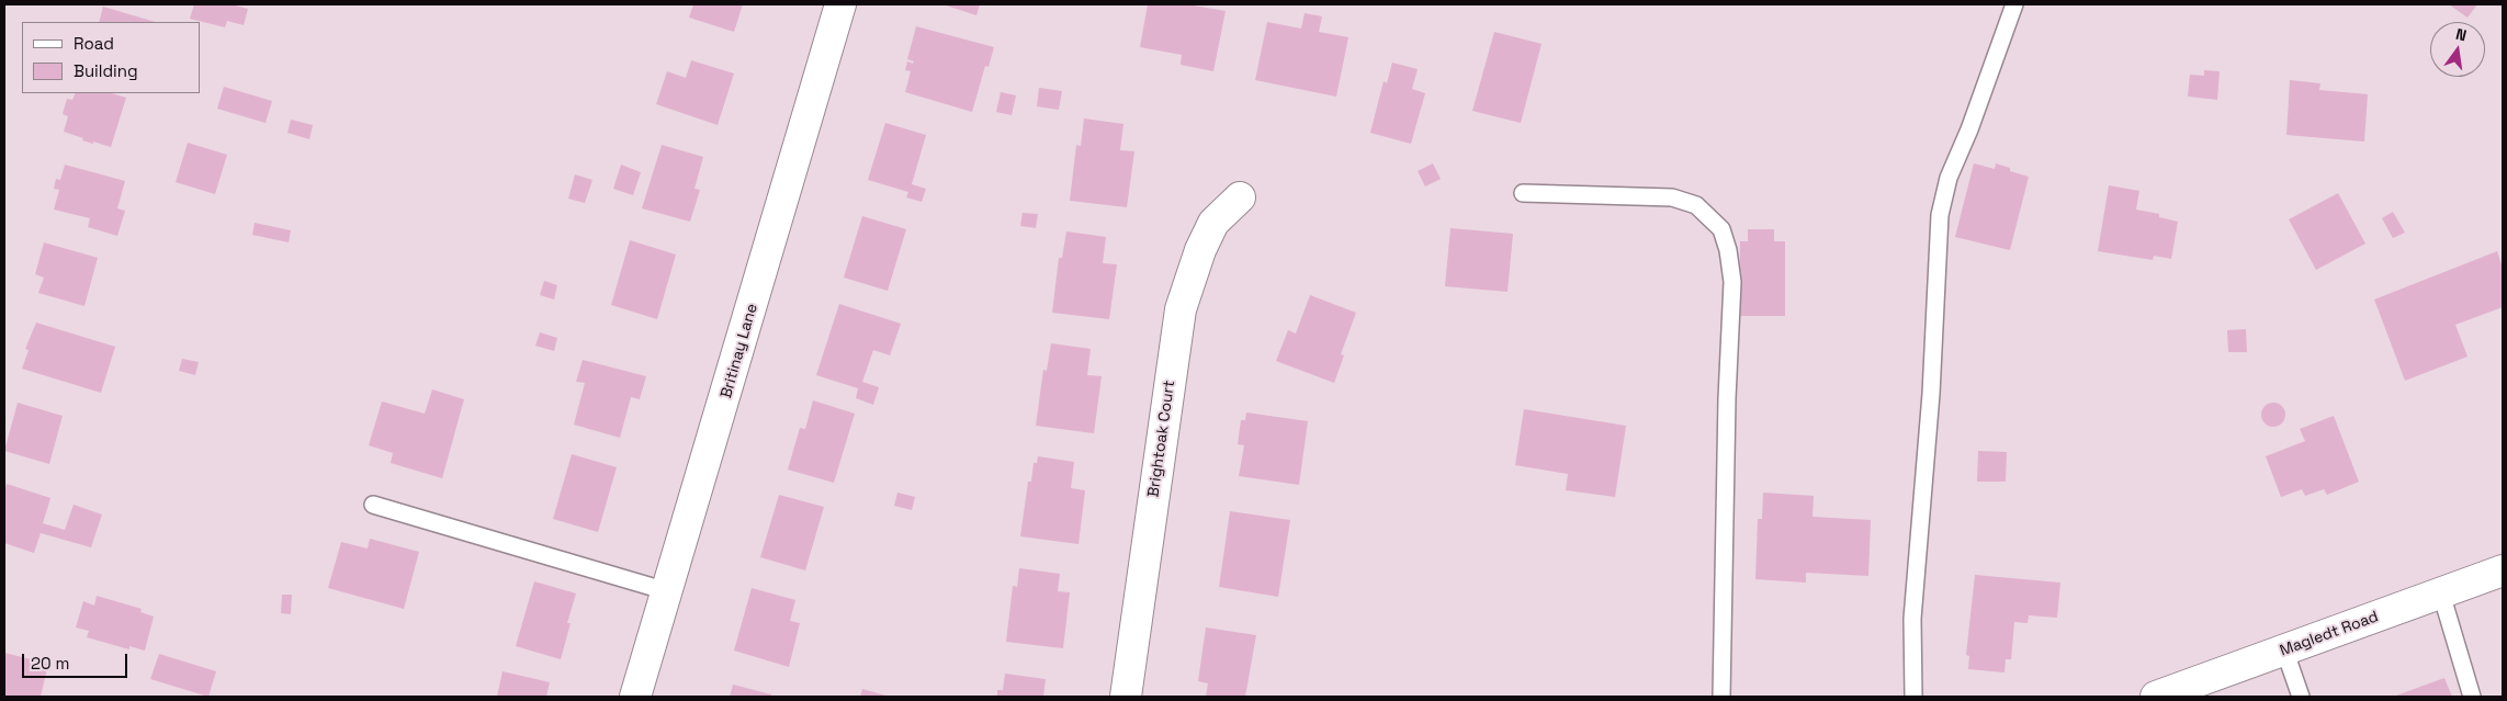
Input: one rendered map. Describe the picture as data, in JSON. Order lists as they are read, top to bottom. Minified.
{"streets":{"street":["Britinay Lane","Brightoak Court","Magledt Road"]},"legend":["Road","Building"],"scale_bar":"20 m","north":"top"}
